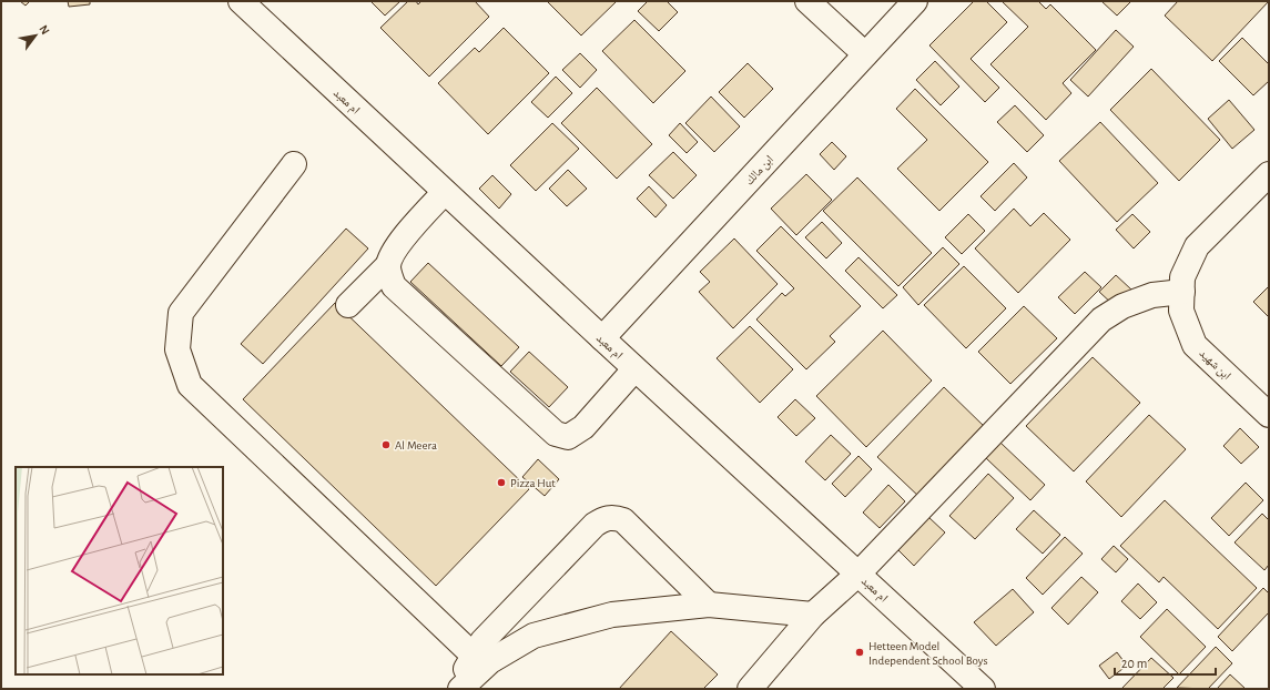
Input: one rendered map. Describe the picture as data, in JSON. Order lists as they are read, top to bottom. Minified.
{"streets":{"street":["ام معبد","ابن مالك","ابن شهيد"]},"crossings":[["ام معبد","ابن مالك"]],"places":["Al Meera","Pizza Hut","Hetteen Model Independent School Boys"],"scale_bar":"20 m","north":"top right"}
